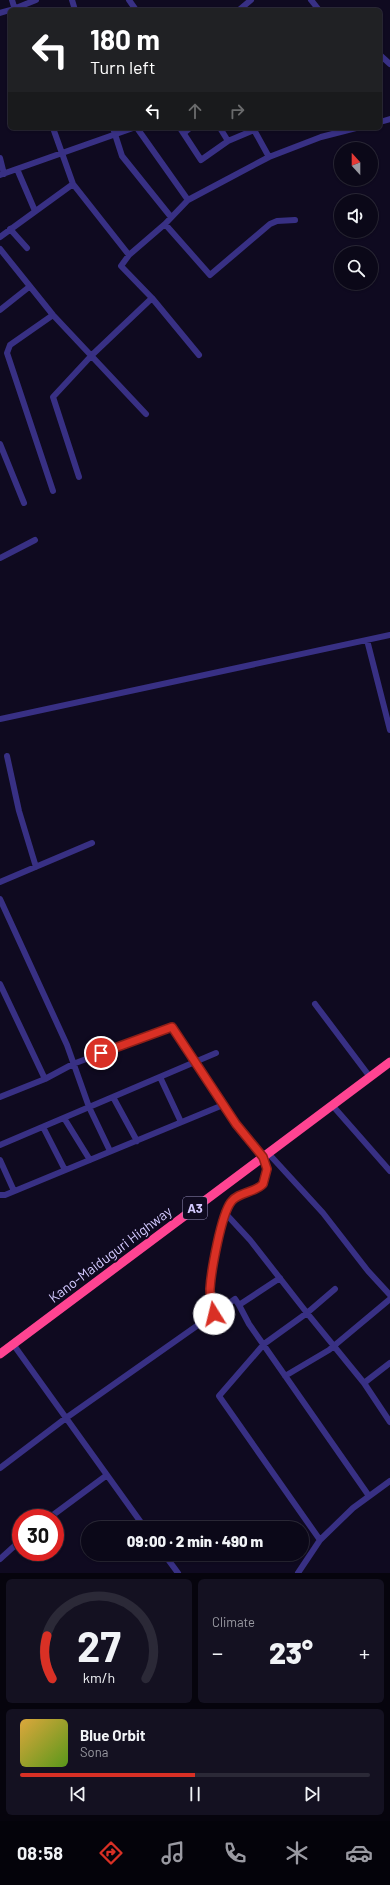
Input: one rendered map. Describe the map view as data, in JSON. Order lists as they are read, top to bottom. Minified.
{"streets":{"highway":["A3","Kano-Maiduguri Highway"]},"north":"top","page":{"turn":["180 m","Turn left"],"limit":"30","trip":"09:00 · 2 min · 490 m","tile":"Climate","heat":["−","23°","+"],"song":["Blue Orbit","Sona"],"tabs":"08:58","gauge":["27","km/h"]}}
